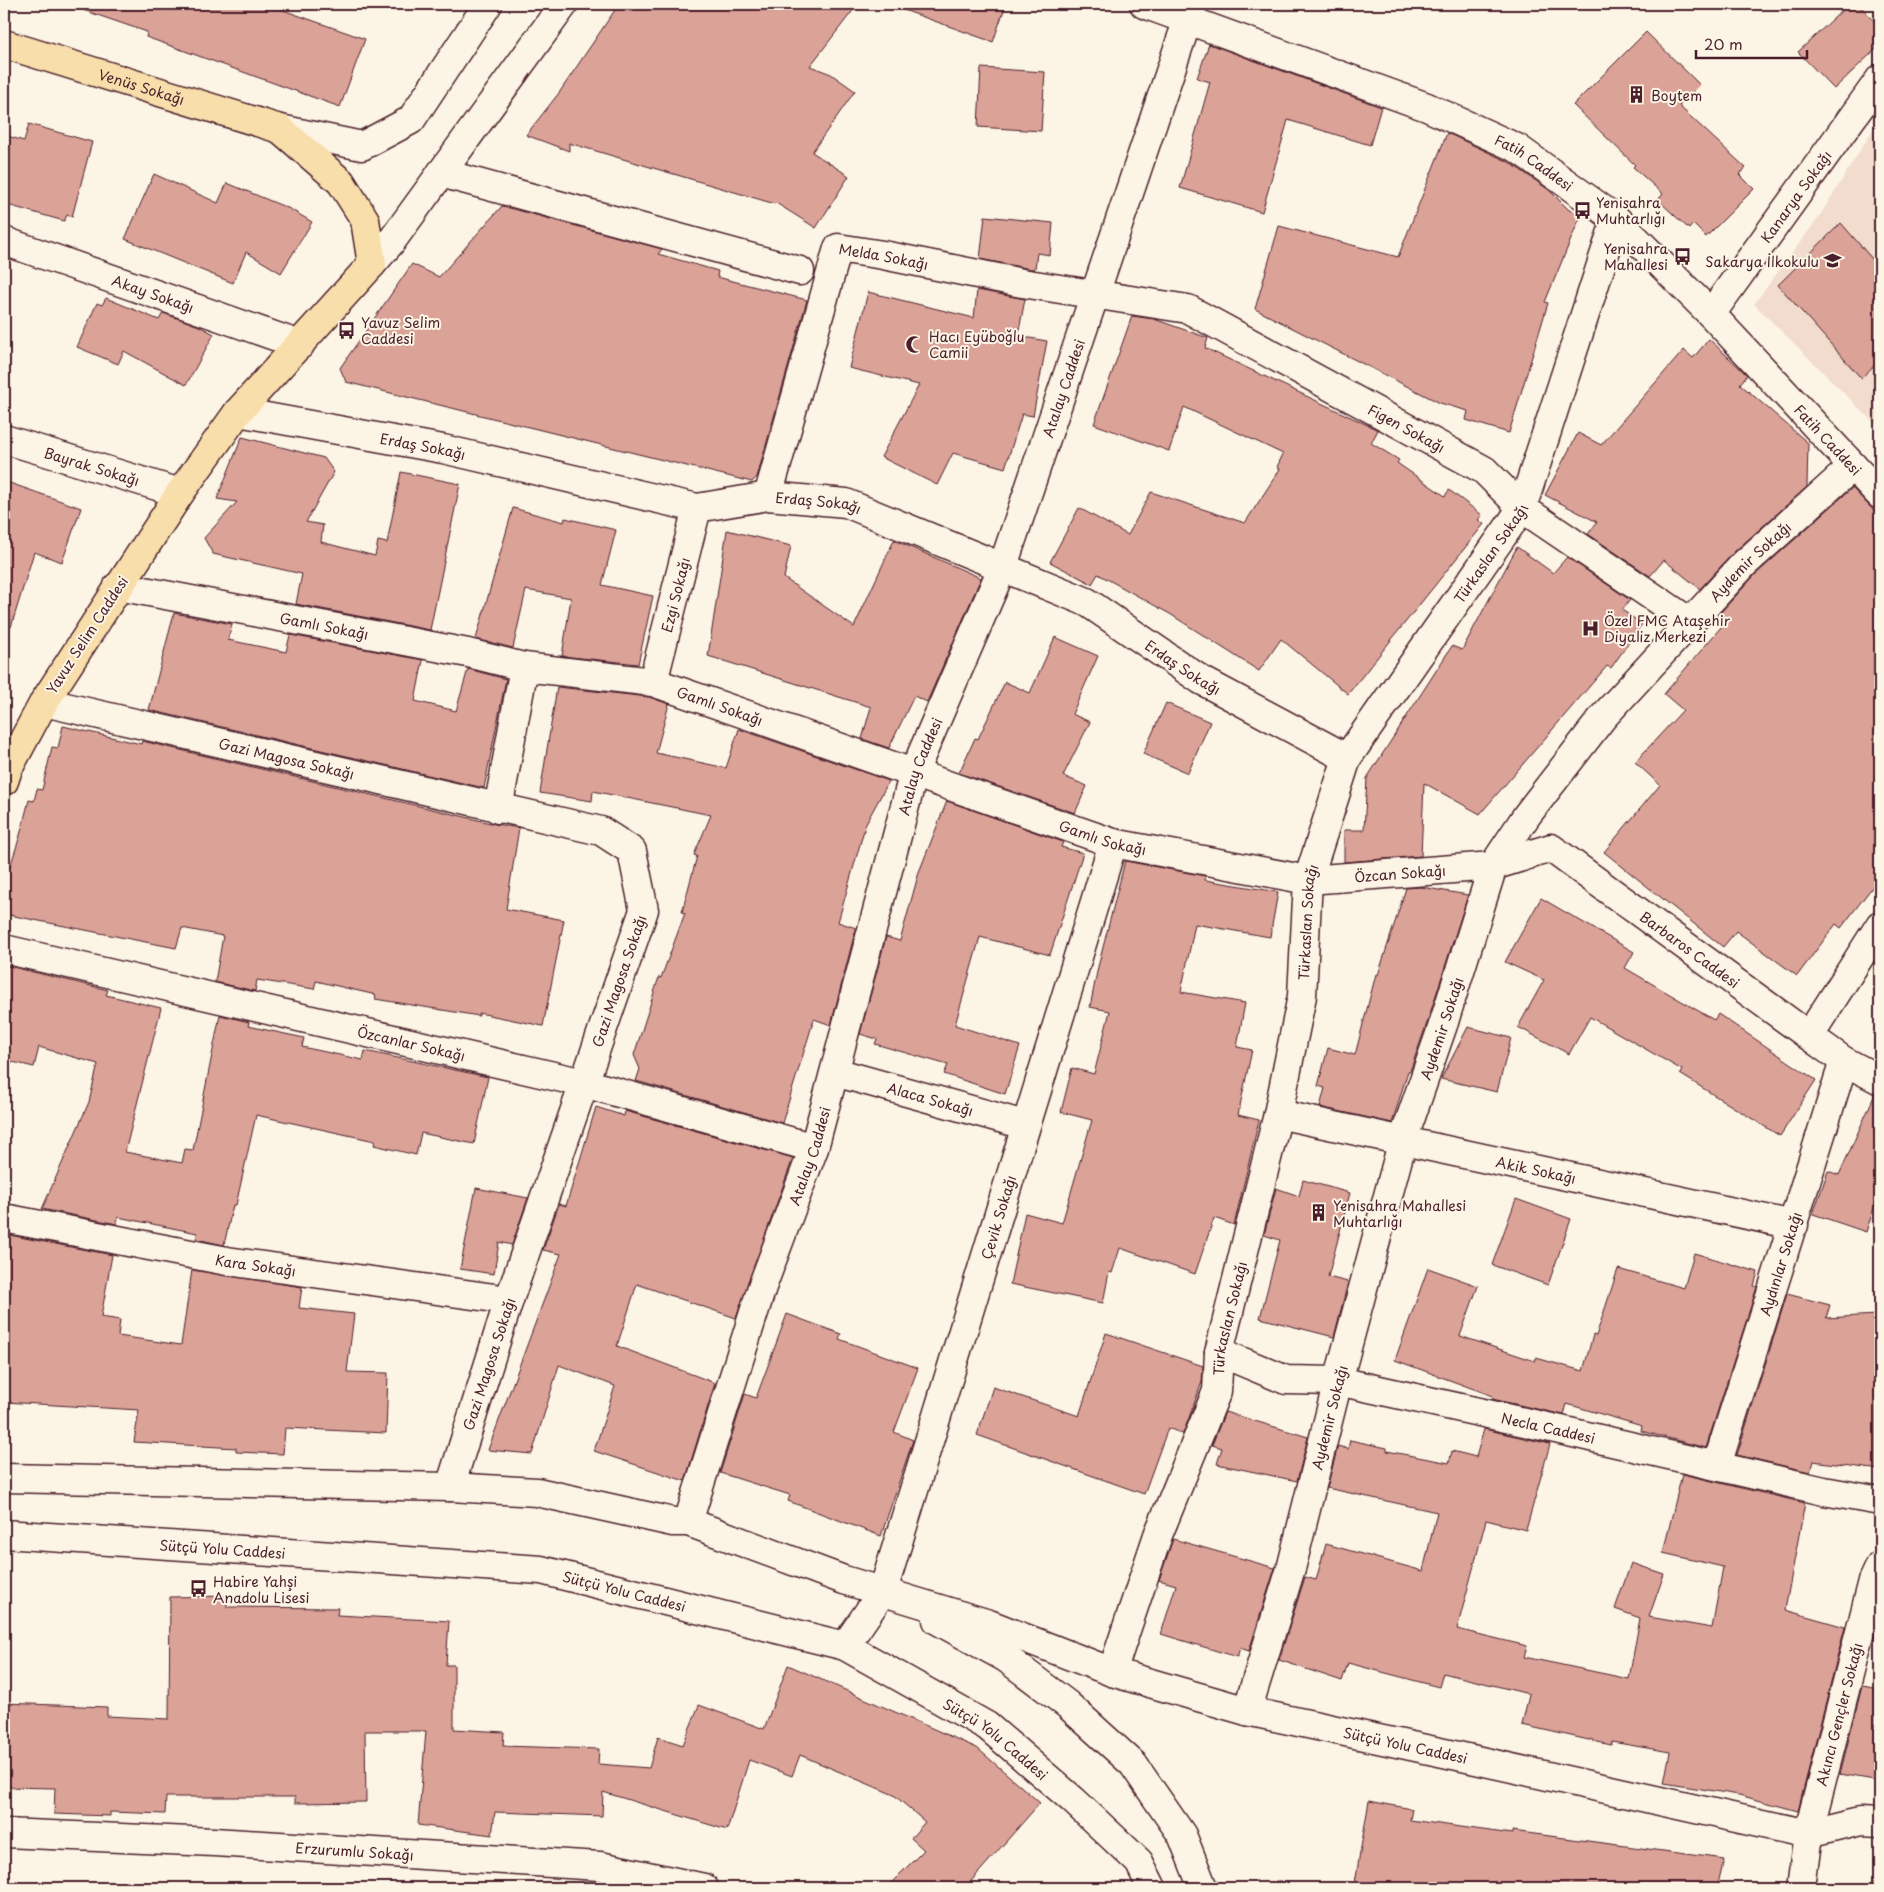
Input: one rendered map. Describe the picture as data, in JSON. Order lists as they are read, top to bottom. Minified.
{"streets":{"main road":["Venüs Sokağı","Yavuz Selim Caddesi"],"street":["Fatih Caddesi","Kanarya Sokağı","Melda Sokağı","Akay Sokağı","Atalay Caddesi","Figen Sokağı","Erdaş Sokağı","Bayrak Sokağı","Türkaslan Sokağı","Aydemir Sokağı","Ezgi Sokağı","Gamlı Sokağı","Gazi Magosa Sokağı","Özcan Sokağı","Barbaros Caddesi","Özcanlar Sokağı","Alaca Sokağı","Akik Sokağı","Çevik Sokağı","Aydınlar Sokağı","Kara Sokağı","Necla Caddesi","Sütçü Yolu Caddesi","Akıncı Gençler Sokağı","Erzurumlu Sokağı"]},"crossings":[["Fatih Caddesi","Kanarya Sokağı"],["Fatih Caddesi","Atalay Caddesi"],["Fatih Caddesi","Türkaslan Sokağı"],["Fatih Caddesi","Aydemir Sokağı"],["Melda Sokağı","Atalay Caddesi"],["Melda Sokağı","Figen Sokağı"],["Melda Sokağı","Erdaş Sokağı"],["Akay Sokağı","Yavuz Selim Caddesi"],["Atalay Caddesi","Figen Sokağı"],["Atalay Caddesi","Erdaş Sokağı"],["Atalay Caddesi","Gamlı Sokağı"],["Atalay Caddesi","Özcanlar Sokağı"],["Atalay Caddesi","Alaca Sokağı"],["Atalay Caddesi","Sütçü Yolu Caddesi"],["Figen Sokağı","Türkaslan Sokağı"],["Figen Sokağı","Aydemir Sokağı"],["Erdaş Sokağı","Türkaslan Sokağı"],["Erdaş Sokağı","Ezgi Sokağı"],["Erdaş Sokağı","Yavuz Selim Caddesi"],["Bayrak Sokağı","Yavuz Selim Caddesi"],["Türkaslan Sokağı","Gamlı Sokağı"],["Türkaslan Sokağı","Özcan Sokağı"],["Türkaslan Sokağı","Akik Sokağı"],["Türkaslan Sokağı","Necla Caddesi"],["Türkaslan Sokağı","Sütçü Yolu Caddesi"],["Aydemir Sokağı","Özcan Sokağı"],["Aydemir Sokağı","Barbaros Caddesi"],["Aydemir Sokağı","Akik Sokağı"],["Aydemir Sokağı","Necla Caddesi"],["Aydemir Sokağı","Sütçü Yolu Caddesi"],["Ezgi Sokağı","Gamlı Sokağı"],["Gamlı Sokağı","Yavuz Selim Caddesi"],["Gamlı Sokağı","Özcan Sokağı"],["Gamlı Sokağı","Çevik Sokağı"],["Yavuz Selim Caddesi","Gazi Magosa Sokağı"],["Gazi Magosa Sokağı","Özcanlar Sokağı"],["Gazi Magosa Sokağı","Kara Sokağı"],["Gazi Magosa Sokağı","Sütçü Yolu Caddesi"],["Özcan Sokağı","Barbaros Caddesi"],["Barbaros Caddesi","Aydınlar Sokağı"],["Alaca Sokağı","Çevik Sokağı"],["Akik Sokağı","Aydınlar Sokağı"],["Çevik Sokağı","Sütçü Yolu Caddesi"],["Aydınlar Sokağı","Necla Caddesi"],["Sütçü Yolu Caddesi","Akıncı Gençler Sokağı"]],"places":{"building":["Boytem","Yenisahra Mahallesi Muhtarlığı"],"bus stop":["Yenisahra Muhtarlığı","Yenisahra Mahallesi","Yavuz Selim Caddesi","Habire Yahşi Anadolu Lisesi"],"school or university":["Sakarya İlkokulu"],"mosque":["Hacı Eyüboğlu Camii"],"hospital":["Özel FMC Ataşehir Diyaliz Merkezi"]},"scale_bar":"20 m"}
